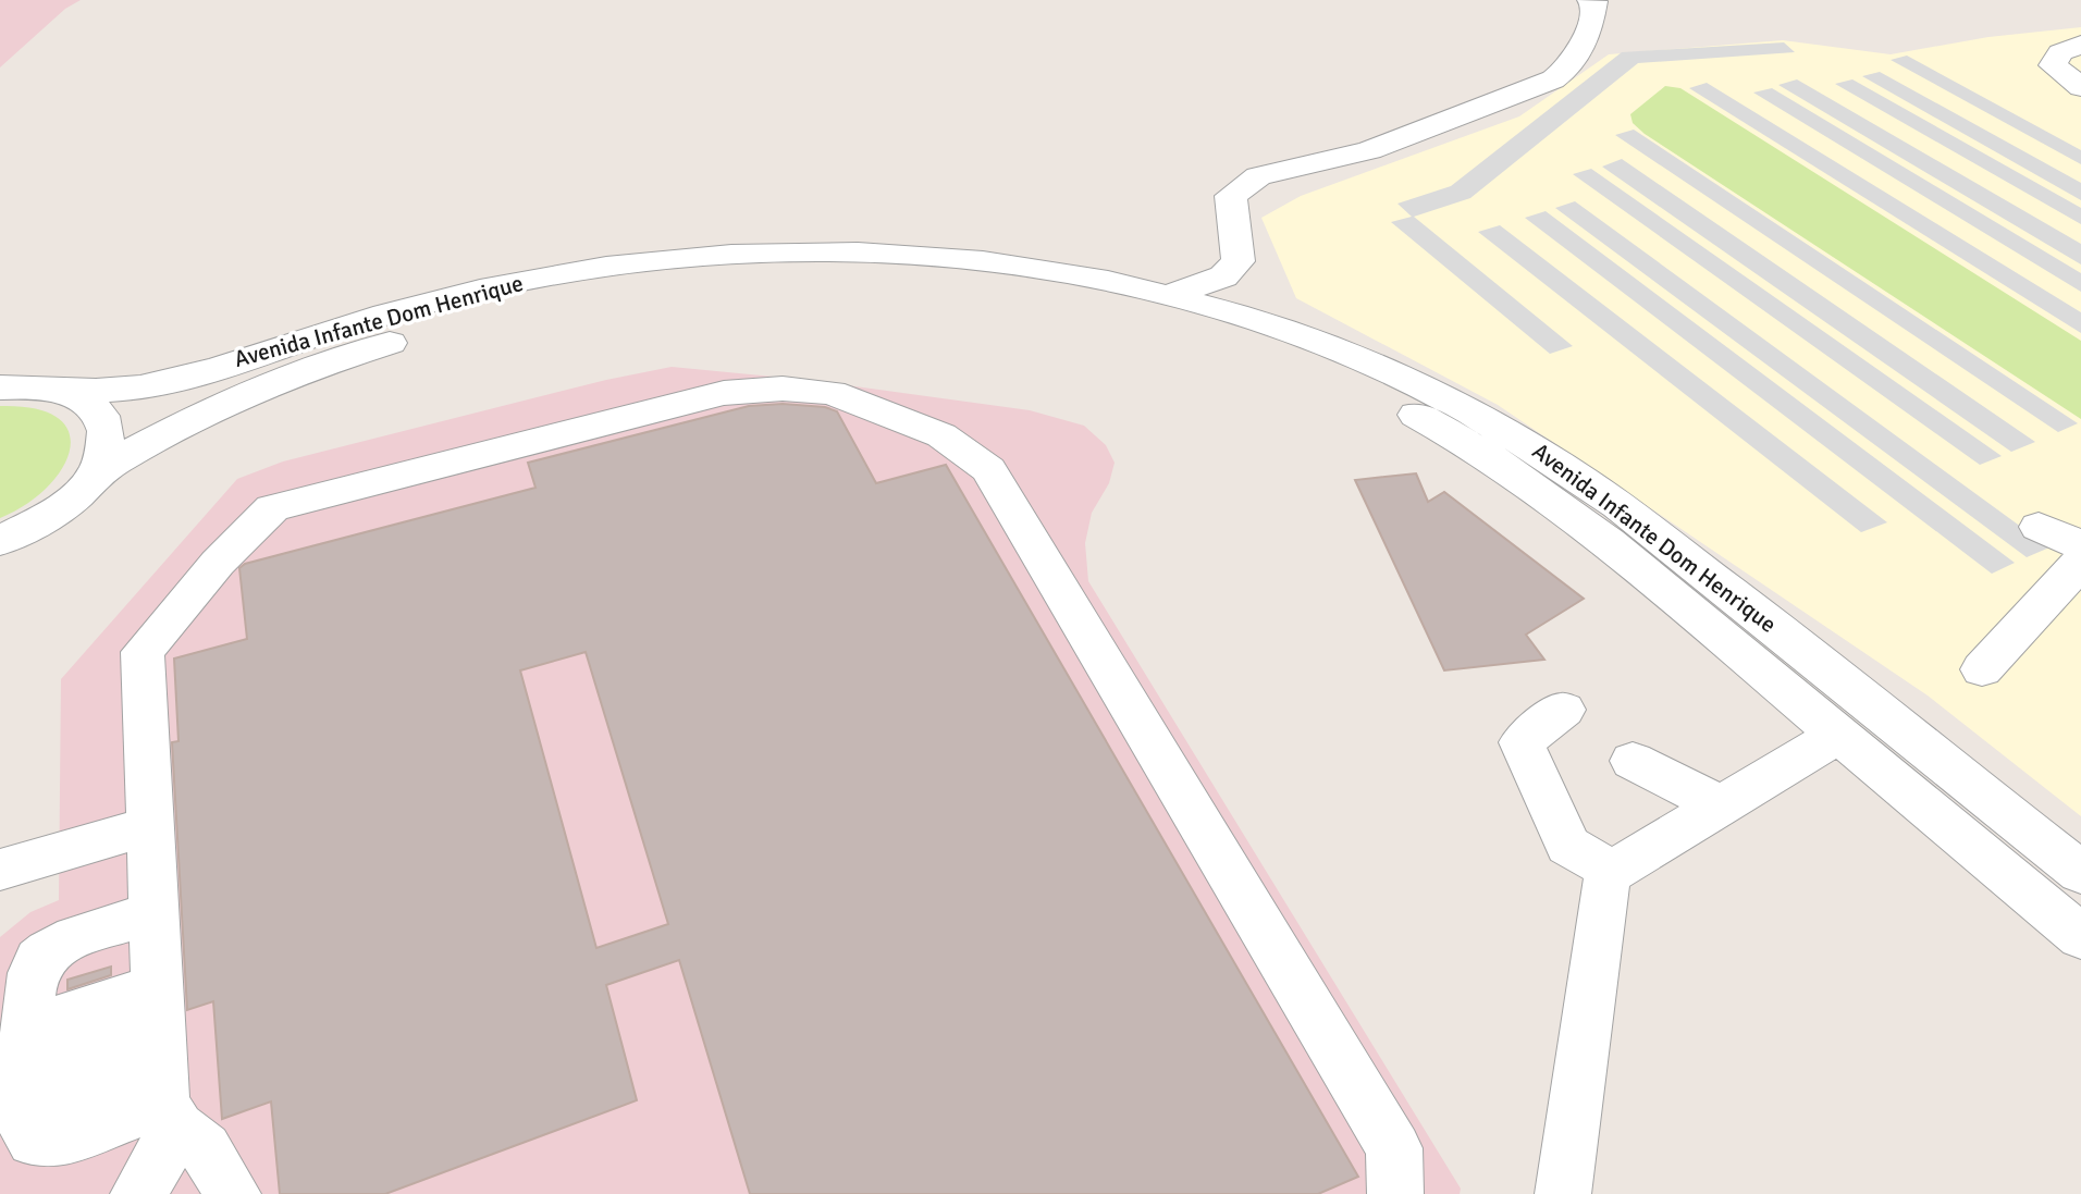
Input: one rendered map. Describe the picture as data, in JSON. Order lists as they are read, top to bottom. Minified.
{"streets":{"street":["Avenida Infante Dom Henrique"]}}
